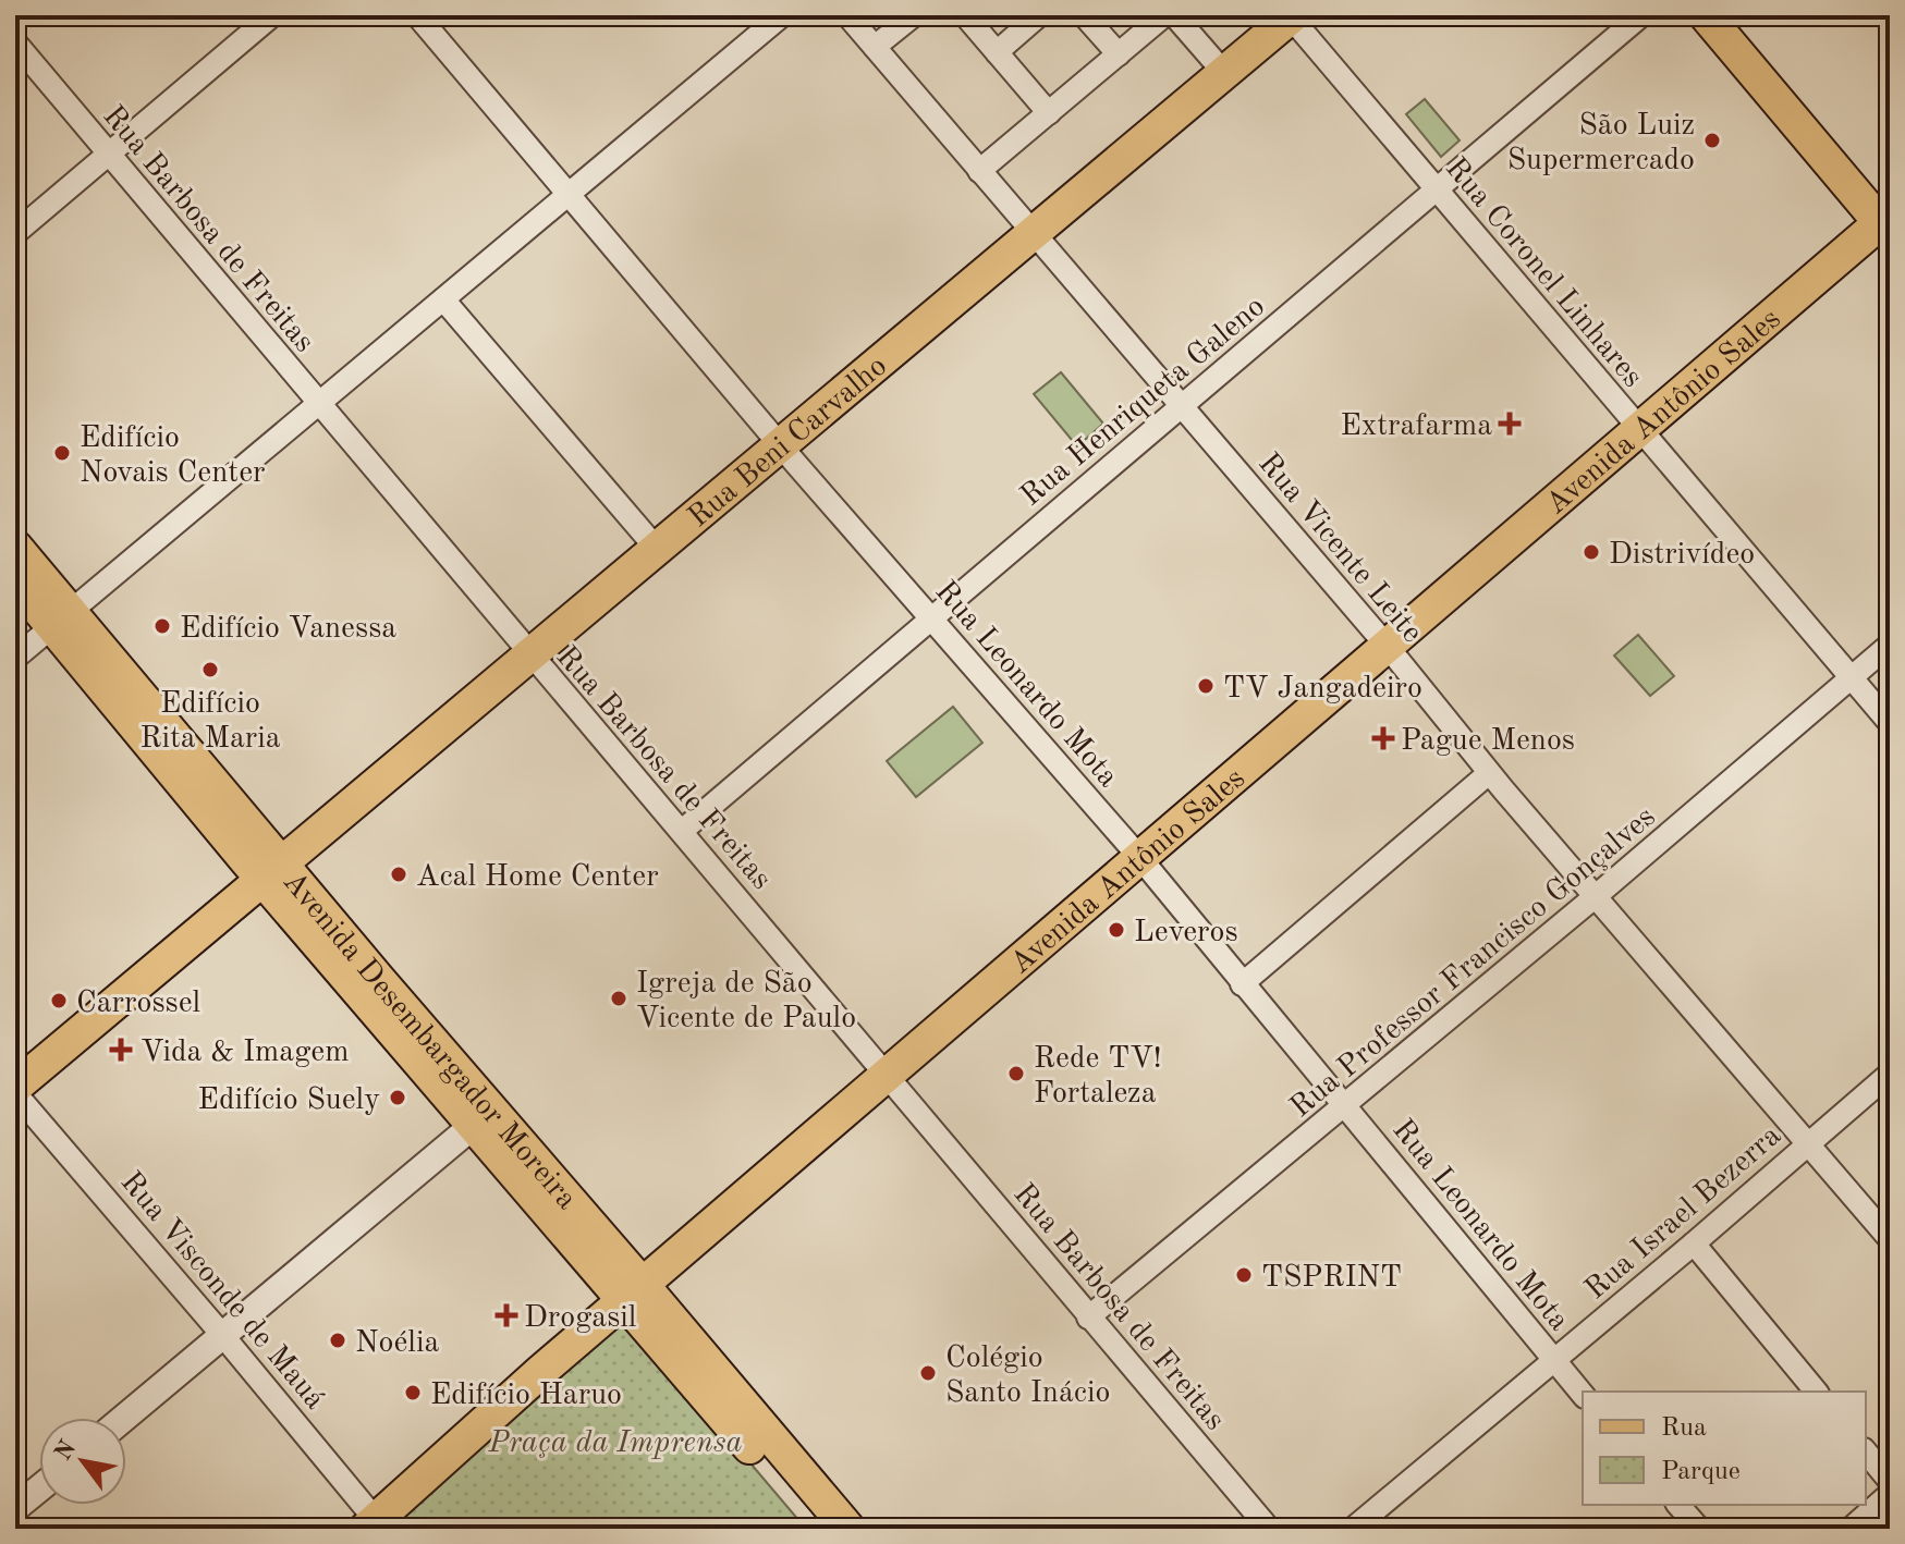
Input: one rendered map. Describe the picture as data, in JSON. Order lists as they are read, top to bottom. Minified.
{"streets":{"main road":["Avenida Antônio Sales","Rua Beni Carvalho","Avenida Desembargador Moreira"],"street":["Rua Barbosa de Freitas","Rua Coronel Linhares","Rua Henriqueta Galeno","Rua Vicente Leite","Rua Leonardo Mota","Rua Professor Francisco Gonçalves","Rua Israel Bezerra","Rua Visconde de Mauá"]},"crossings":[["Rua Barbosa de Freitas","Rua Henriqueta Galeno"],["Rua Barbosa de Freitas","Avenida Antônio Sales"],["Rua Barbosa de Freitas","Rua Beni Carvalho"],["Rua Barbosa de Freitas","Rua Professor Francisco Gonçalves"],["Rua Coronel Linhares","Rua Henriqueta Galeno"],["Rua Coronel Linhares","Avenida Antônio Sales"],["Rua Coronel Linhares","Rua Beni Carvalho"],["Rua Coronel Linhares","Rua Professor Francisco Gonçalves"],["Rua Henriqueta Galeno","Rua Vicente Leite"],["Rua Henriqueta Galeno","Rua Leonardo Mota"],["Avenida Antônio Sales","Rua Vicente Leite"],["Avenida Antônio Sales","Rua Leonardo Mota"],["Avenida Antônio Sales","Avenida Desembargador Moreira"],["Avenida Antônio Sales","Rua Visconde de Mauá"],["Rua Beni Carvalho","Rua Vicente Leite"],["Rua Beni Carvalho","Rua Leonardo Mota"],["Rua Beni Carvalho","Avenida Desembargador Moreira"],["Rua Vicente Leite","Rua Professor Francisco Gonçalves"],["Rua Vicente Leite","Rua Israel Bezerra"],["Rua Leonardo Mota","Rua Professor Francisco Gonçalves"],["Rua Leonardo Mota","Rua Israel Bezerra"]],"parks":["Praça da Imprensa"],"places":{"other":["São Luiz Supermercado","Edifício Novais Center","Distrivídeo","Edifício Vanessa","Edifício Rita Maria","TV Jangadeiro","Acal Home Center","Leveros","Igreja de São Vicente de Paulo","Carrossel","Rede TV! Fortaleza","Edifício Suely","TSPRINT","Noélia","Colégio Santo Inácio","Edifício Haruo"],"health":["Extrafarma","Pague Menos","Vida & Imagem","Drogasil"]},"legend":["Rua","Parque"],"north":"top left"}
